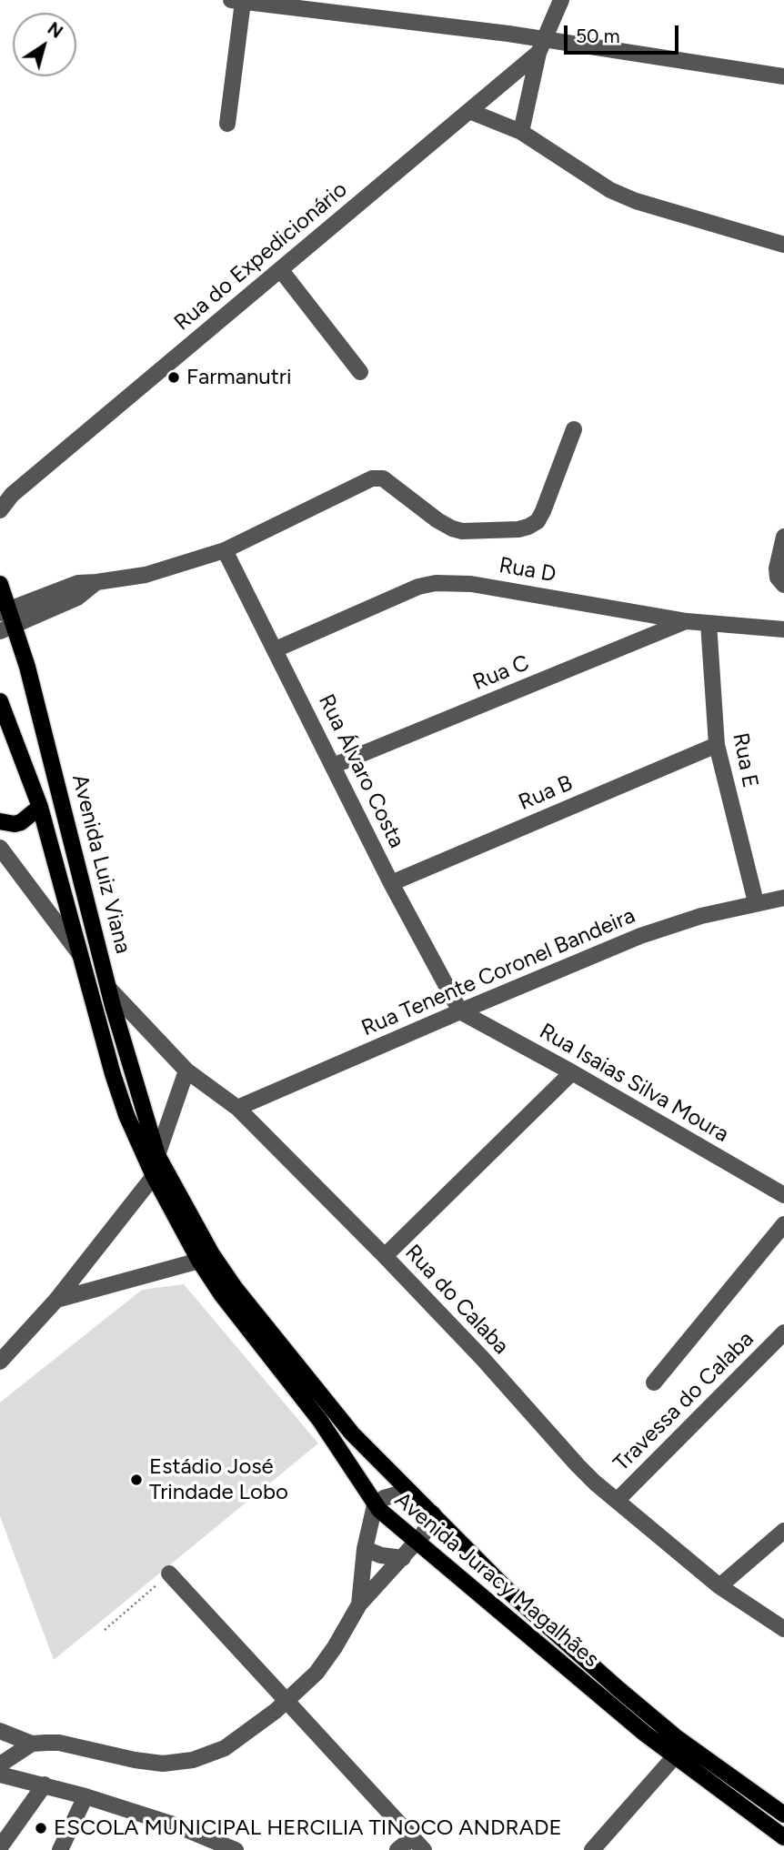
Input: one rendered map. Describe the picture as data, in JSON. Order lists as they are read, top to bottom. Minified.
{"streets":{"main road":["Avenida Luiz Viana","Avenida Juracy Magalhães"],"street":["Rua do Expedicionário","Rua D","Rua C","Rua E","Rua Álvaro Costa","Rua B","Rua Tenente Coronel Bandeira","Rua Isaias Silva Moura","Rua do Calaba","Travessa do Calaba"]},"crossings":[["Rua D","Rua C"],["Rua D","Rua E"],["Rua D","Rua Álvaro Costa"],["Rua C","Rua Álvaro Costa"],["Rua E","Rua B"],["Rua E","Rua Tenente Coronel Bandeira"],["Rua Álvaro Costa","Rua B"],["Rua Álvaro Costa","Rua Tenente Coronel Bandeira"],["Rua Álvaro Costa","Rua Isaias Silva Moura"],["Avenida Luiz Viana","Rua do Calaba"],["Avenida Luiz Viana","Avenida Juracy Magalhães"],["Rua Tenente Coronel Bandeira","Rua Isaias Silva Moura"],["Rua Tenente Coronel Bandeira","Rua do Calaba"],["Rua do Calaba","Travessa do Calaba"]],"places":["Farmanutri","Estádio José Trindade Lobo","ESCOLA MUNICIPAL HERCILIA TINOCO ANDRADE"],"scale_bar":"50 m","north":"top right"}
